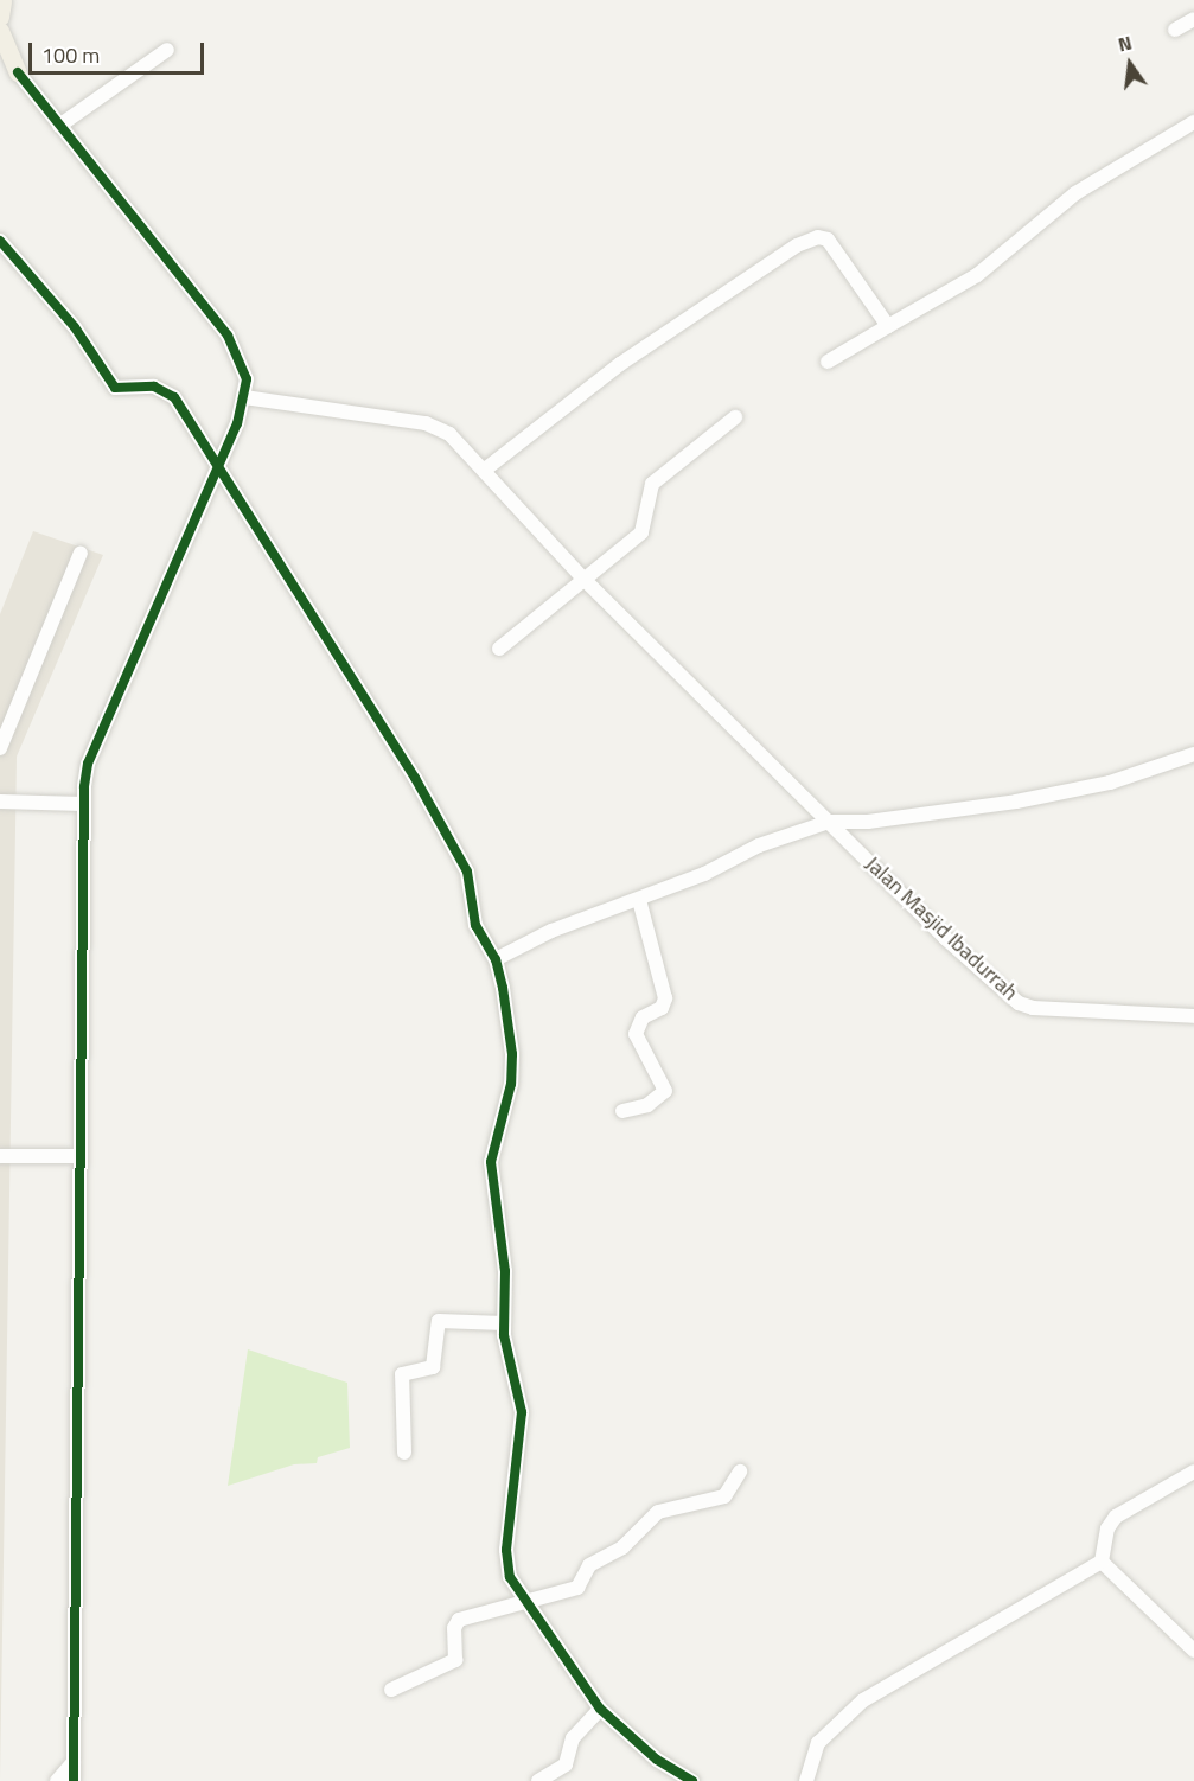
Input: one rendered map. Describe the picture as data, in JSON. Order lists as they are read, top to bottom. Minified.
{"streets":{"street":["Jalan Masjid Ibadurrah"]},"scale_bar":"100 m","north":"top"}
